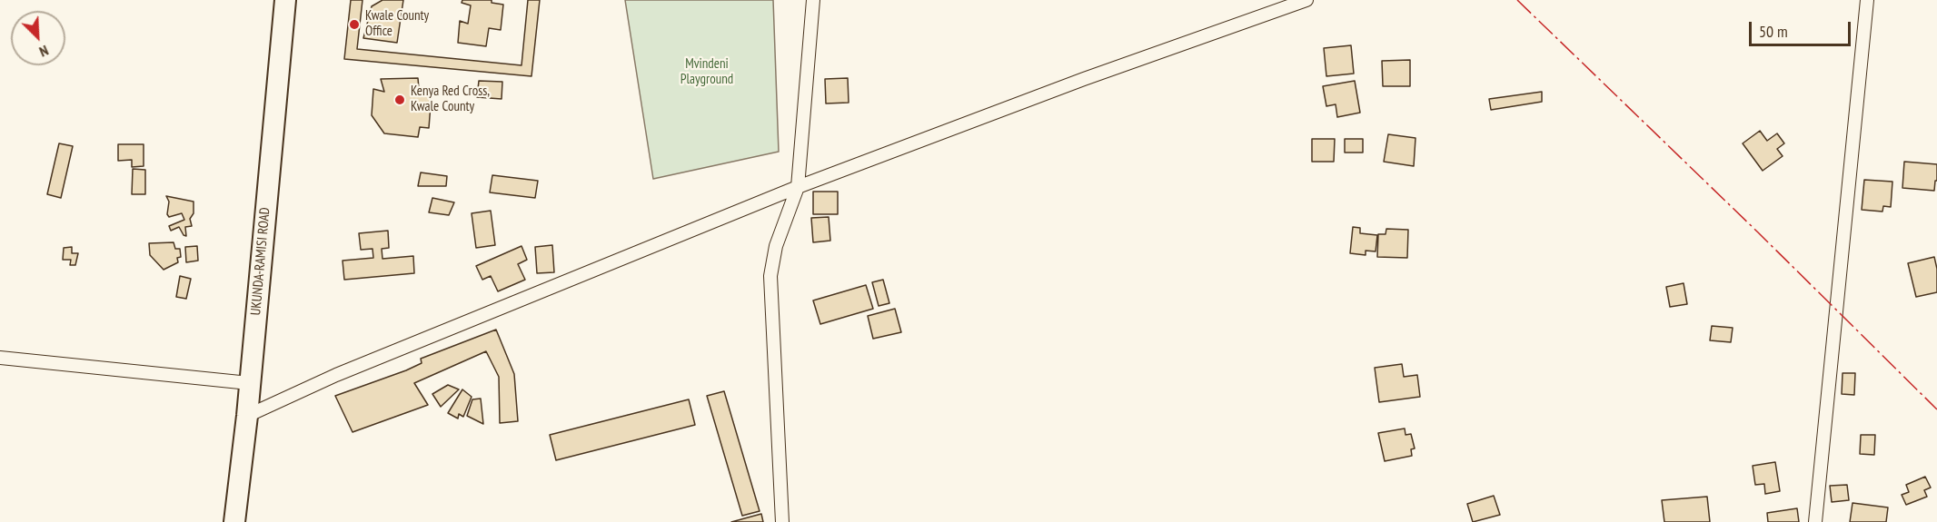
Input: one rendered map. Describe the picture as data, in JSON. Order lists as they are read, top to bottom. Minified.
{"streets":{"highway":["UKUNDA-RAMISI ROAD"]},"parks":["Mvindeni Playground"],"places":["Kwale County Office","Kenya Red Cross, Kwale County"],"scale_bar":"50 m","north":"bottom right"}
